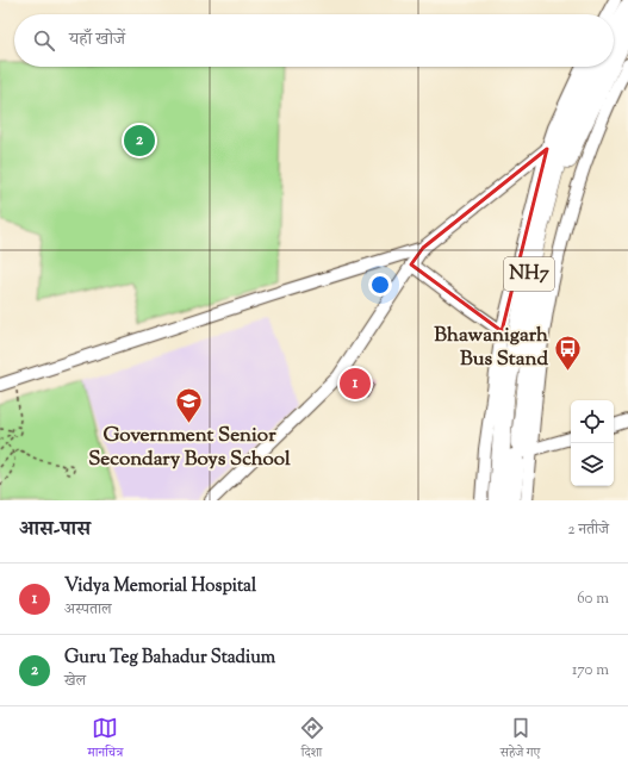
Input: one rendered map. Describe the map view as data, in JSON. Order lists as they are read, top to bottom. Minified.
{"streets":{"highway":["NH7"]},"places":{"bus stop":["Bhawanigarh Bus Stand"],"school or university":["Government Senior Secondary Boys School"]},"page":{"search":"यहाँ खोजें","pins":["2","1"],"heading":["आस-पास","2 नतीजे"],"list":[{"mark":"1","name":"Vidya Memorial Hospital","note":"अस्पताल","value":"60 m"},{"mark":"2","name":"Guru Teg Bahadur Stadium","note":"खेल","value":"170 m"}],"nav":["मानचित्र","दिशा","सहेजे गए"]}}
